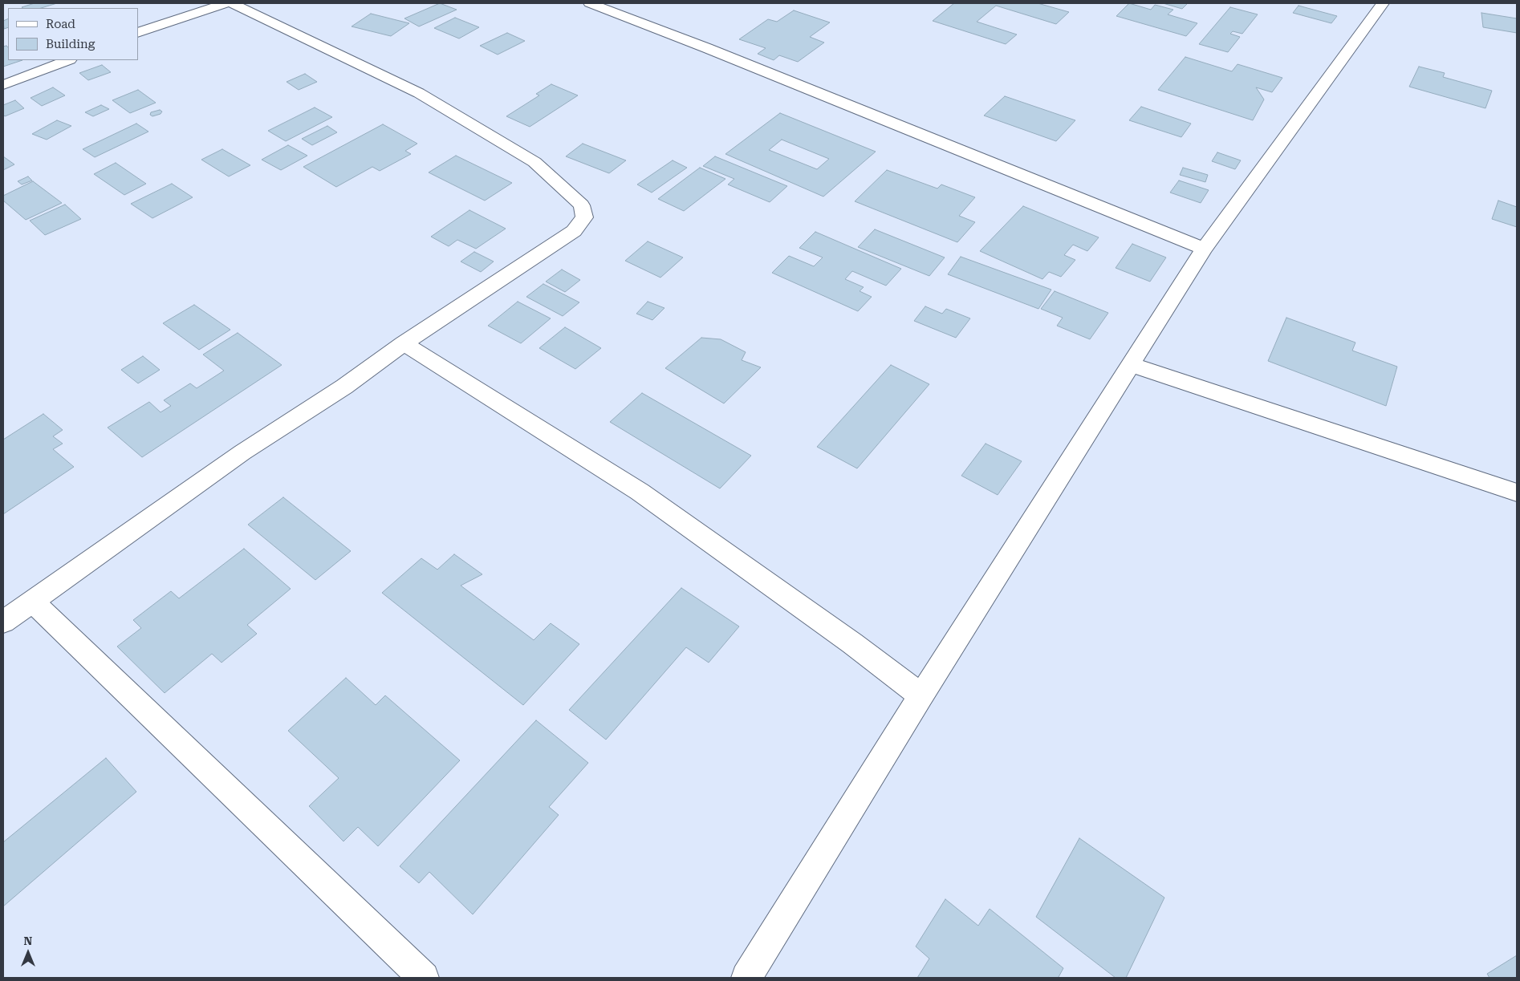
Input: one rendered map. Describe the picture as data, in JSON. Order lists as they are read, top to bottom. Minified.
{"legend":["Road","Building"],"north":"top"}
